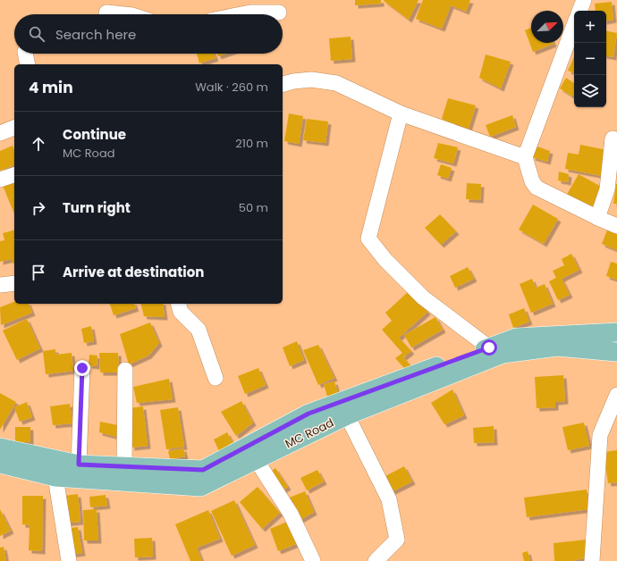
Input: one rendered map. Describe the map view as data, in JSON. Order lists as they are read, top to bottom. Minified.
{"streets":{"main road":["MC Road"]},"north":"top right","page":{"map_buttons":["+","−"],"search":"Search here","heading":["4 min","Walk · 260 m"],"list":[["Continue","MC Road","210 m"],["Turn right","50 m"],"Arrive at destination"]}}
